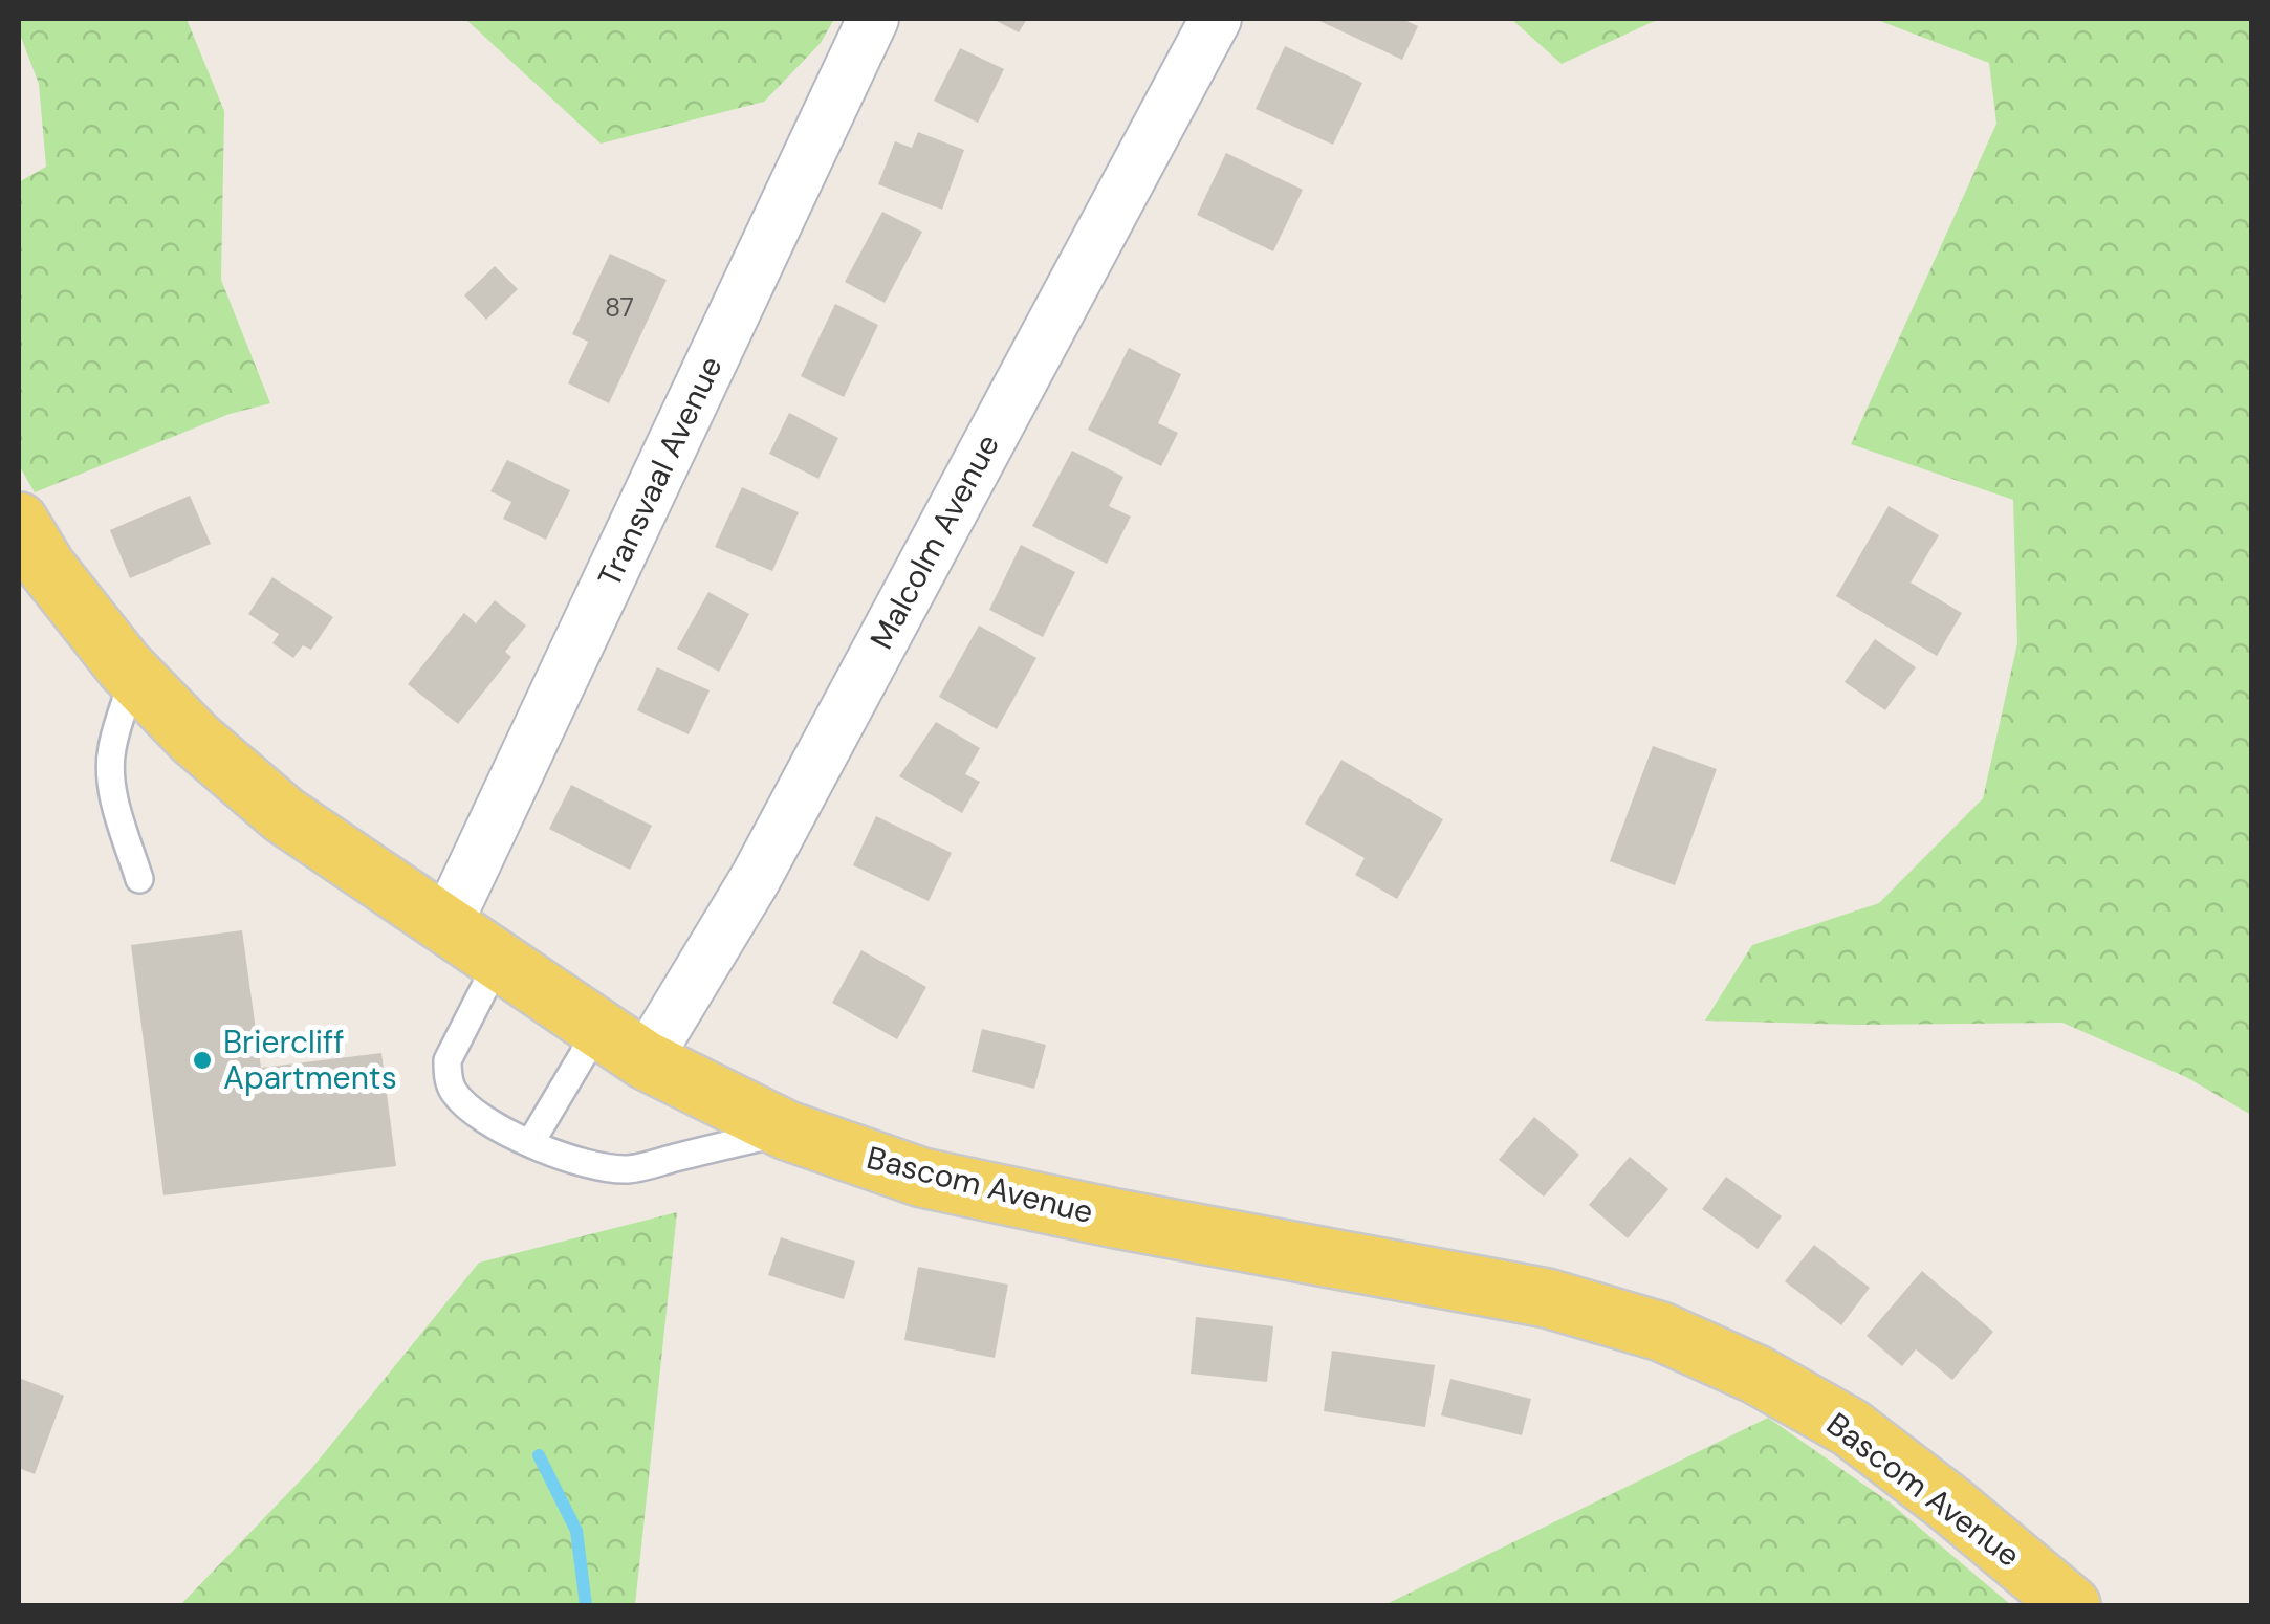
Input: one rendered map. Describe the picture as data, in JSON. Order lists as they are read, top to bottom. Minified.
{"streets":{"main road":["Bascom Avenue"],"street":["Transvaal Avenue","Malcolm Avenue"]},"crossings":[["Transvaal Avenue","Bascom Avenue"],["Malcolm Avenue","Bascom Avenue"]],"places":["Briercliff Apartments"],"house_numbers":["87"]}
